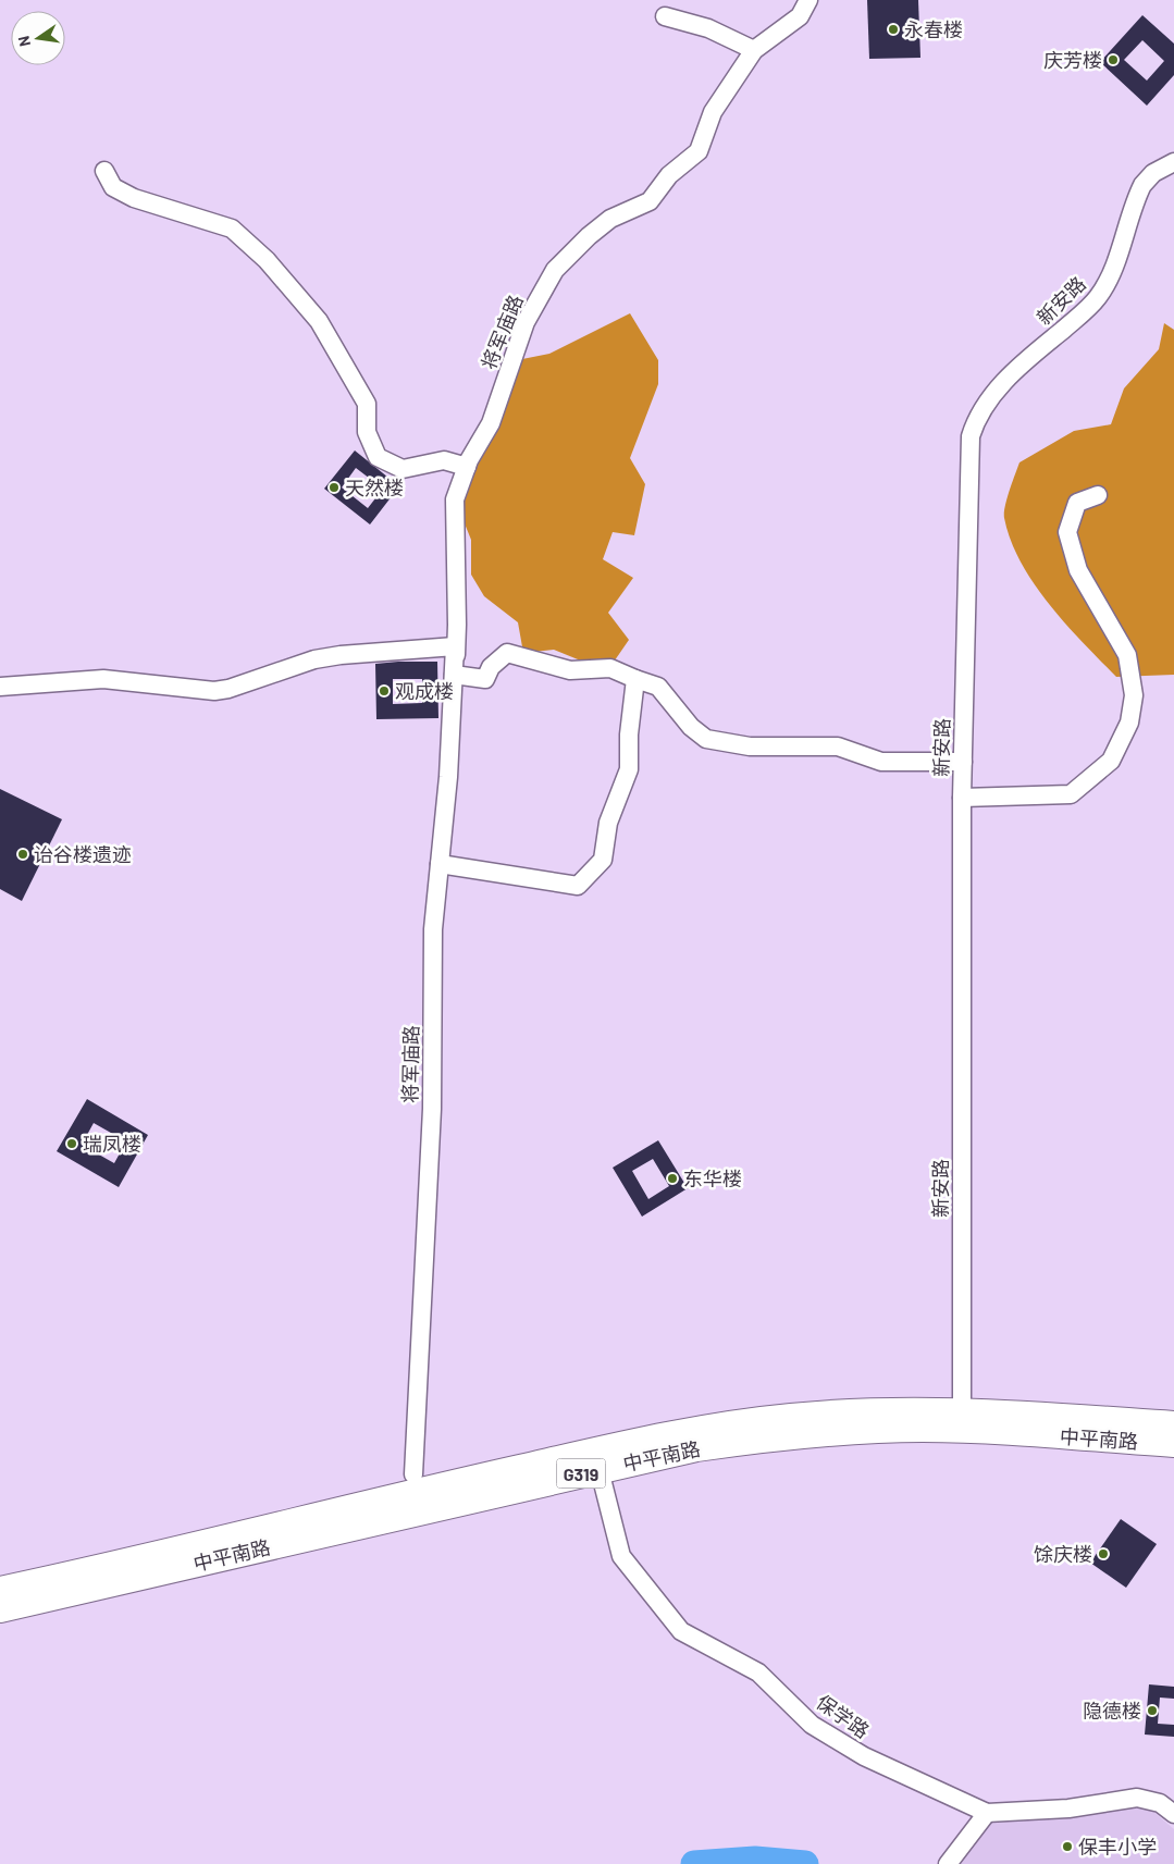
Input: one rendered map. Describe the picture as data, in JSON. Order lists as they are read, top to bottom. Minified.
{"streets":{"highway":["中平南路","G319"],"street":["新安路","将军庙路","保学路"]},"crossings":[["新安路","G319"],["中平南路","保学路"]],"places":["永春楼","庆芳楼","天然楼","观成楼","诒谷楼遗迹","瑞凤楼","东华楼","馀庆楼","隐德楼","保丰小学"],"north":"left"}
